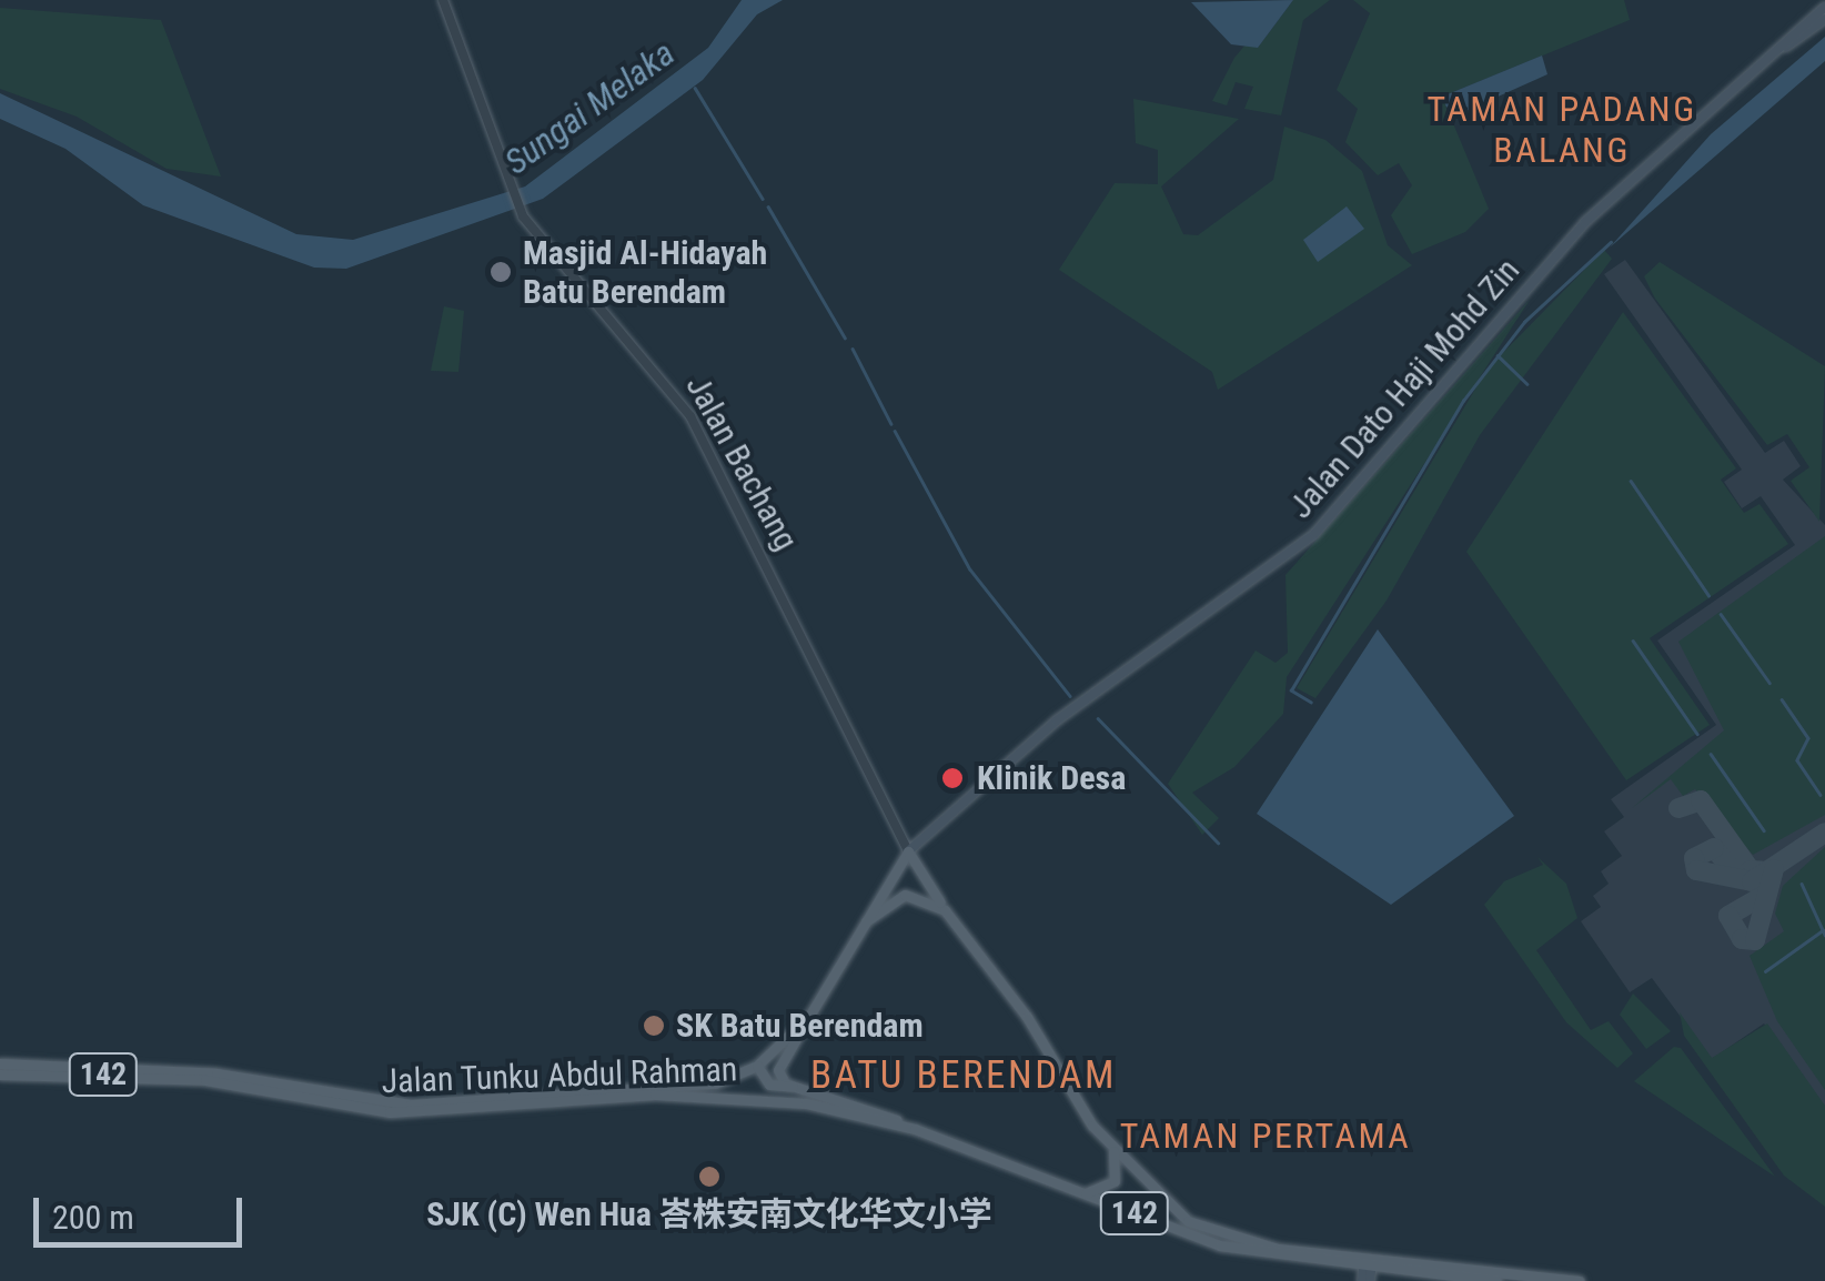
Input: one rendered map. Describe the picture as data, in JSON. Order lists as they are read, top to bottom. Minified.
{"streets":{"main road":["Jalan Dato Haji Mohd Zin","Jalan Bachang","142","Jalan Tunku Abdul Rahman"]},"crossings":[["Jalan Dato Haji Mohd Zin","Jalan Bachang"],["Jalan Bachang","142"],["142","Jalan Tunku Abdul Rahman"]],"districts":["TAMAN PADANG BALANG","BATU BERENDAM","TAMAN PERTAMA"],"water":["Sungai Melaka"],"places":["Masjid Al-Hidayah Batu Berendam","Klinik Desa","SK Batu Berendam","SJK (C) Wen Hua 峇株安南文化华文小学"],"scale_bar":"200 m"}
